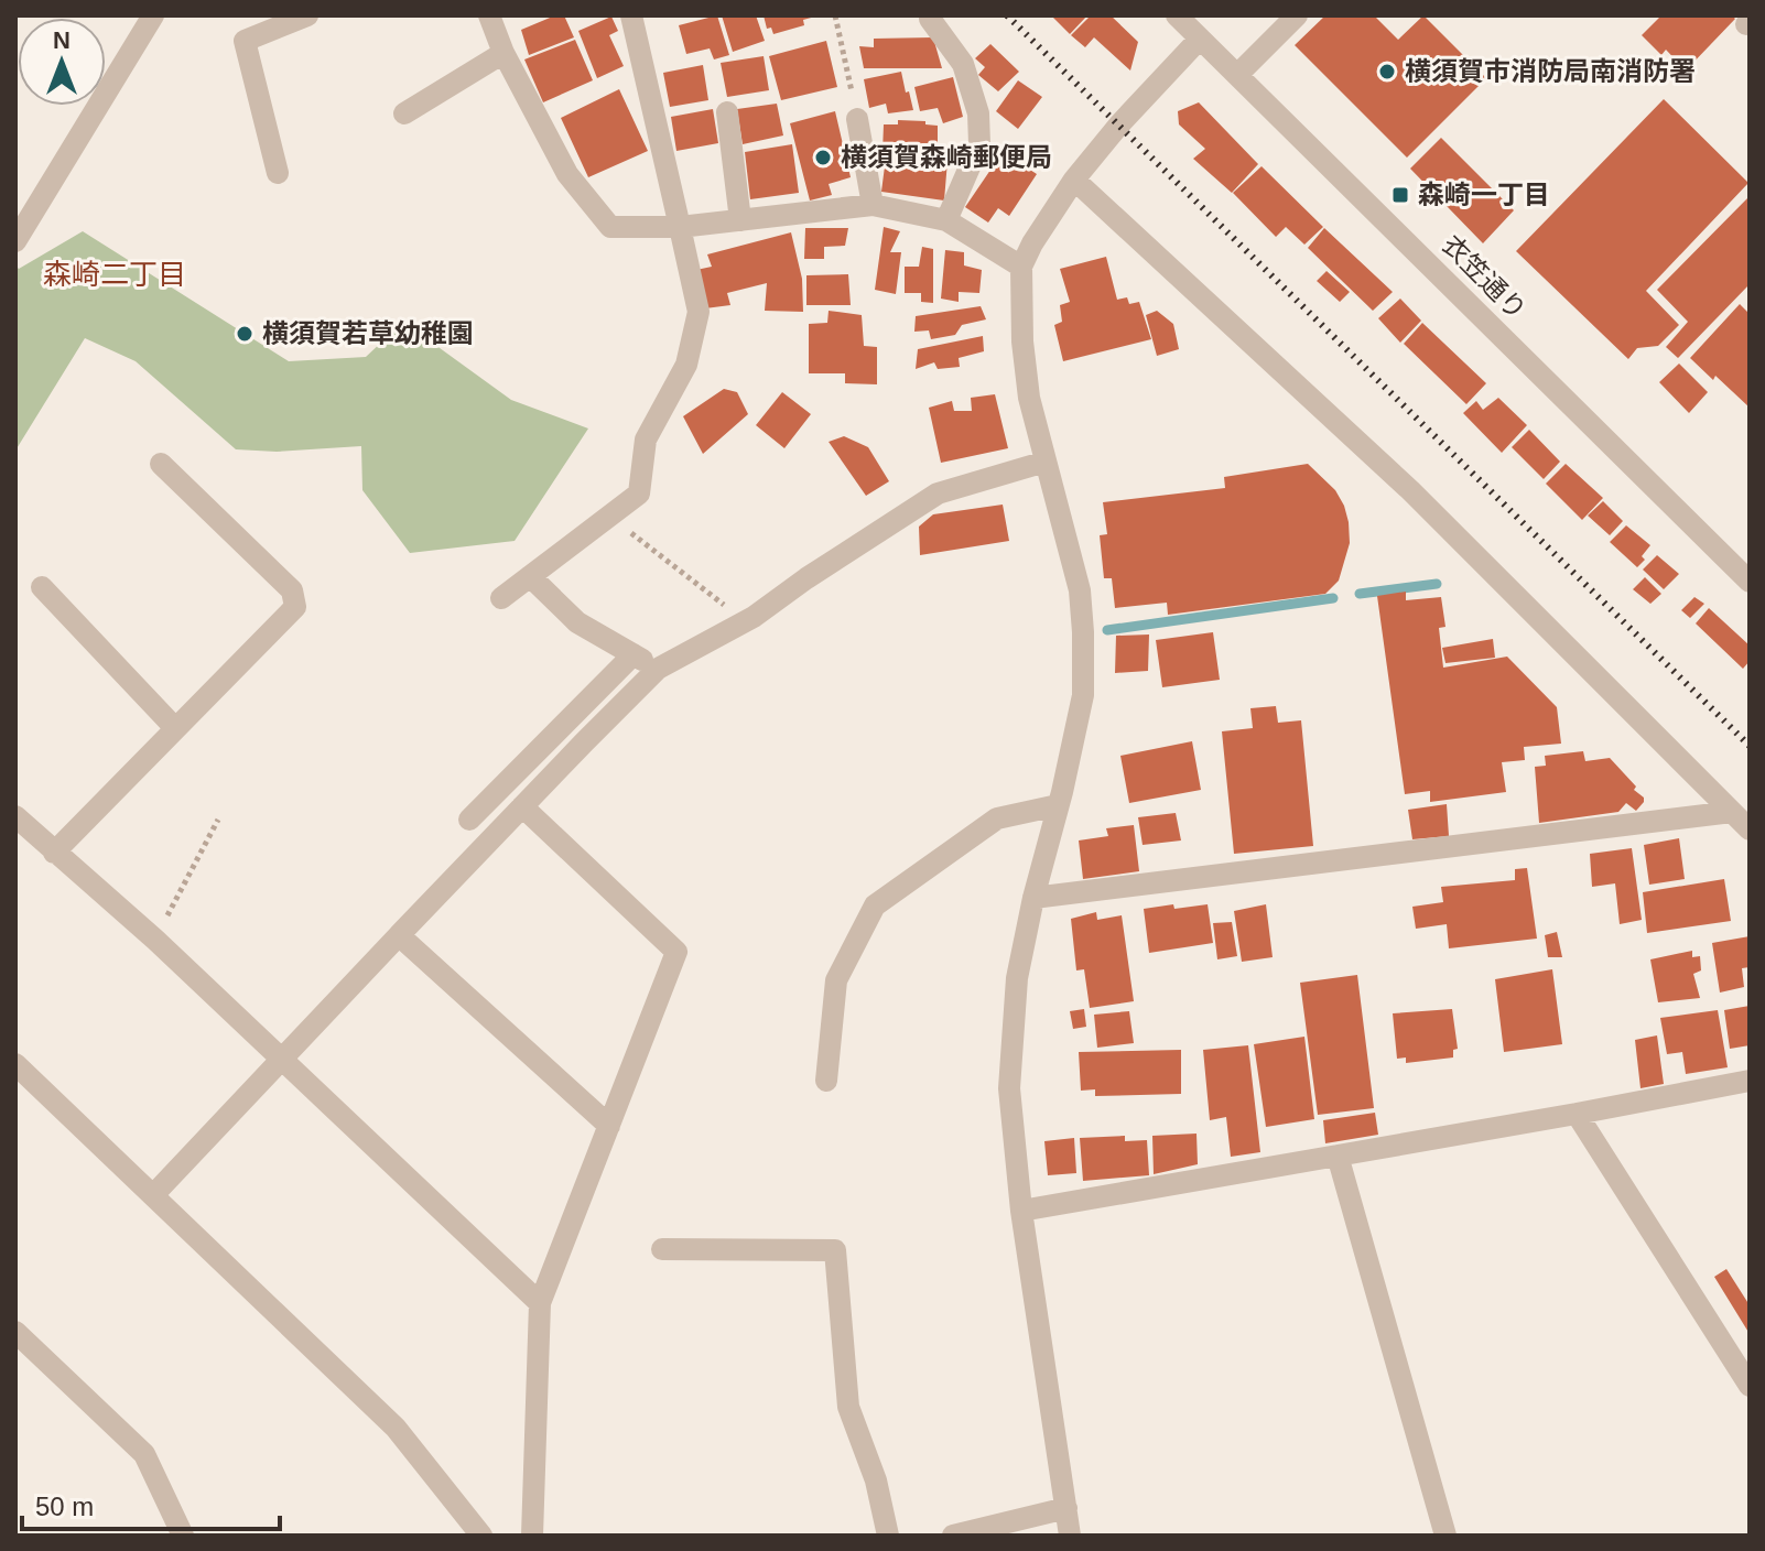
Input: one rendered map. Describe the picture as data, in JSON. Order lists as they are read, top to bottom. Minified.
{"streets":{"street":["衣笠通り"]},"districts":["森崎二丁目"],"places":{"other":["横須賀市消防局南消防署","横須賀森崎郵便局","横須賀若草幼稚園"],"transit":["森崎一丁目"]},"scale_bar":"50 m","north":"top"}
